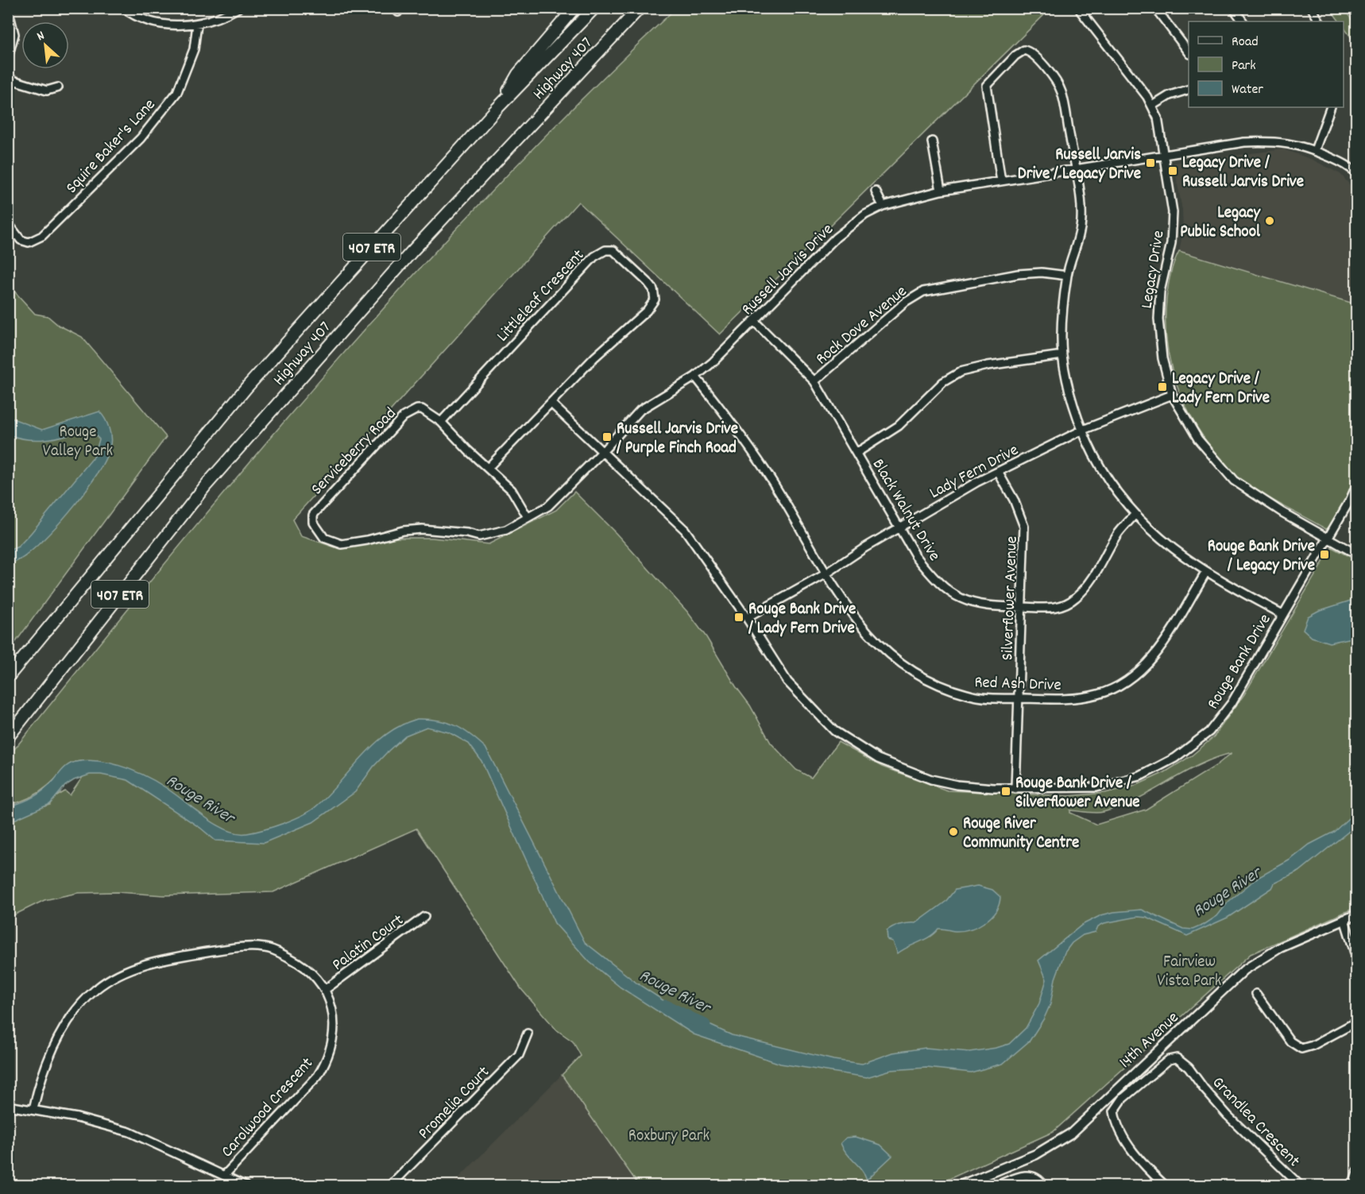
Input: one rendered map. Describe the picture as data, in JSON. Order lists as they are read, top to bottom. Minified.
{"streets":{"highway":["Highway 407","407 ETR"],"main road":["14th Avenue"],"street":["Squire Baker's Lane","Russell Jarvis Drive","Legacy Drive","Littleleaf Crescent","Rock Dove Avenue","Serviceberry Road","Lady Fern Drive","Black Walnut Drive","Silverflower Avenue","Rouge Bank Drive","Red Ash Drive","Palatin Court","Promelia Court","Carolwood Crescent","Grandlea Crescent"]},"crossings":[["Russell Jarvis Drive","Legacy Drive"],["Russell Jarvis Drive","Serviceberry Road"],["Russell Jarvis Drive","Black Walnut Drive"],["Russell Jarvis Drive","Rouge Bank Drive"],["Russell Jarvis Drive","Red Ash Drive"],["Legacy Drive","Lady Fern Drive"],["Legacy Drive","Rouge Bank Drive"],["Littleleaf Crescent","Serviceberry Road"],["Littleleaf Crescent","Rouge Bank Drive"],["Rock Dove Avenue","Black Walnut Drive"],["Lady Fern Drive","Black Walnut Drive"],["Lady Fern Drive","Silverflower Avenue"],["Lady Fern Drive","Rouge Bank Drive"],["Lady Fern Drive","Red Ash Drive"],["Black Walnut Drive","Silverflower Avenue"],["Silverflower Avenue","Rouge Bank Drive"],["Silverflower Avenue","Red Ash Drive"],["Palatin Court","Carolwood Crescent"]],"water":["Rouge River"],"parks":["Rouge Valley Park","Fairview Vista Park","Roxbury Park"],"places":{"transit":["Russell Jarvis Drive / Legacy Drive","Legacy Drive / Russell Jarvis Drive","Legacy Drive / Lady Fern Drive","Russell Jarvis Drive / Purple Finch Road","Rouge Bank Drive / Legacy Drive","Rouge Bank Drive / Lady Fern Drive","Rouge Bank Drive / Silverflower Avenue"],"other":["Legacy Public School","Rouge River Community Centre"]},"legend":["Road","Park","Water"],"north":"top left"}
